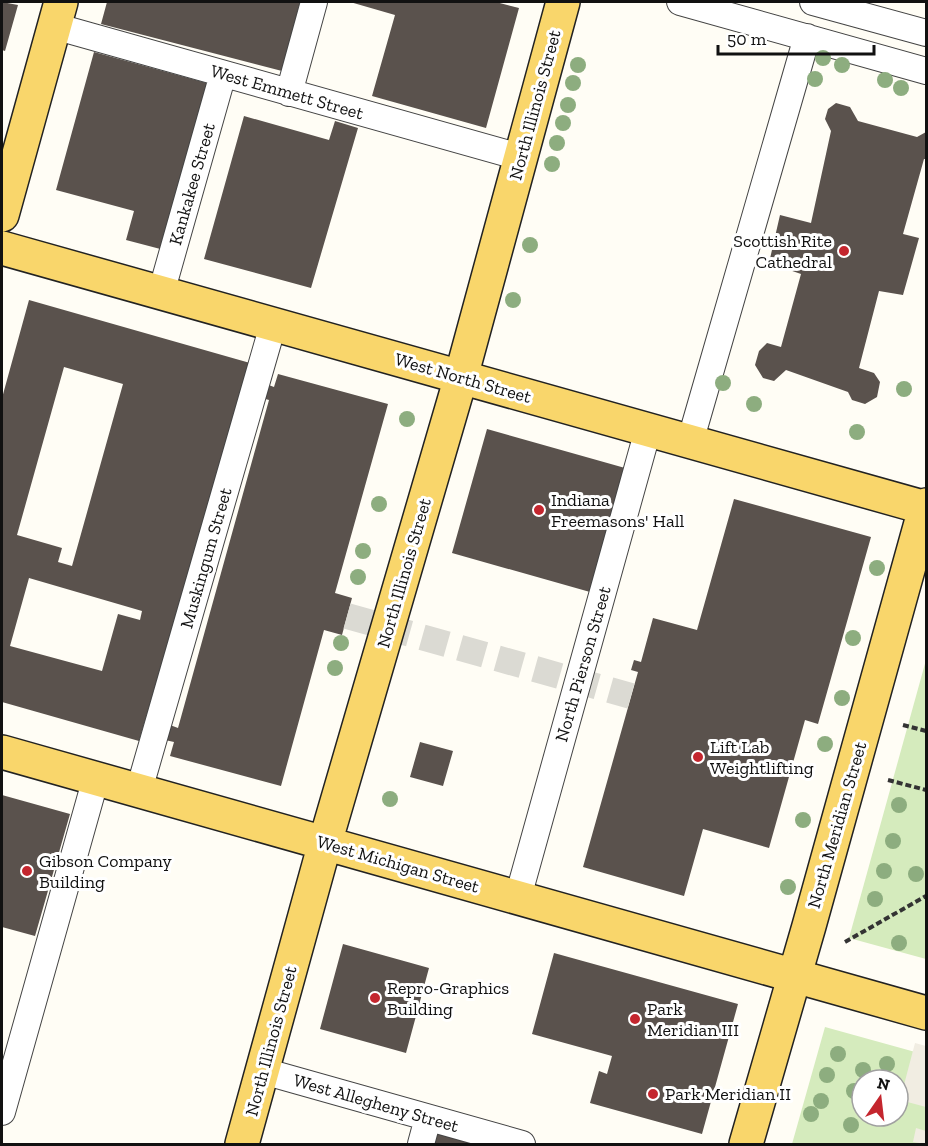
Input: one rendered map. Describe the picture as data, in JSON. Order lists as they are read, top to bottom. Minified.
{"streets":{"main road":["North Illinois Street","West North Street","North Meridian Street","West Michigan Street"],"street":["West Emmett Street","Kankakee Street","Muskingum Street","North Pierson Street","West Allegheny Street"]},"crossings":[["West Emmett Street","North Illinois Street"],["West Emmett Street","Kankakee Street"],["North Illinois Street","West North Street"],["North Illinois Street","West Michigan Street"],["North Illinois Street","West Allegheny Street"],["Kankakee Street","West North Street"],["West North Street","Muskingum Street"],["West North Street","North Pierson Street"],["West North Street","North Meridian Street"],["Muskingum Street","West Michigan Street"],["North Pierson Street","West Michigan Street"],["North Meridian Street","West Michigan Street"]],"places":["Scottish Rite Cathedral","Indiana Freemasons' Hall","Lift Lab Weightlifting","Gibson Company Building","Repro-Graphics Building","Park Meridian III","Park Meridian II"],"scale_bar":"50 m","north":"top"}
